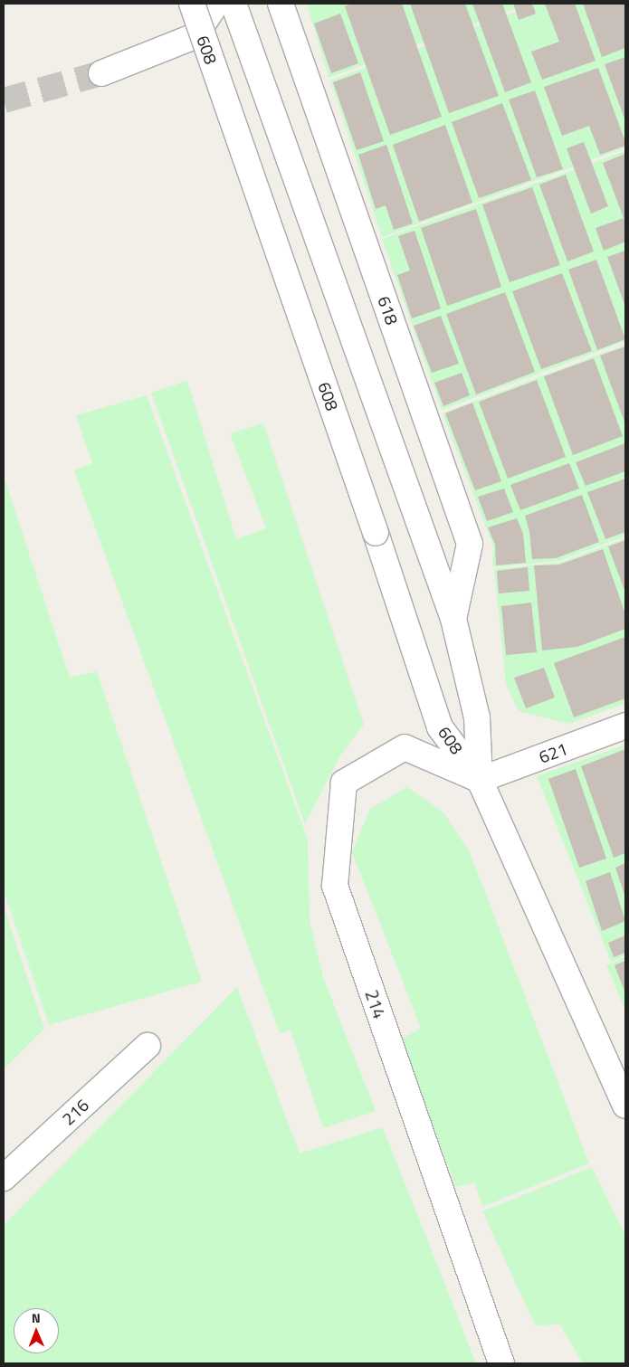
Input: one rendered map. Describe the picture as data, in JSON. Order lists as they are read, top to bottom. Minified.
{"streets":{"street":["608","618","621","214","216"]},"crossings":[["608","618"],["608","621"],["608","214"],["621","214"]],"north":"top"}
